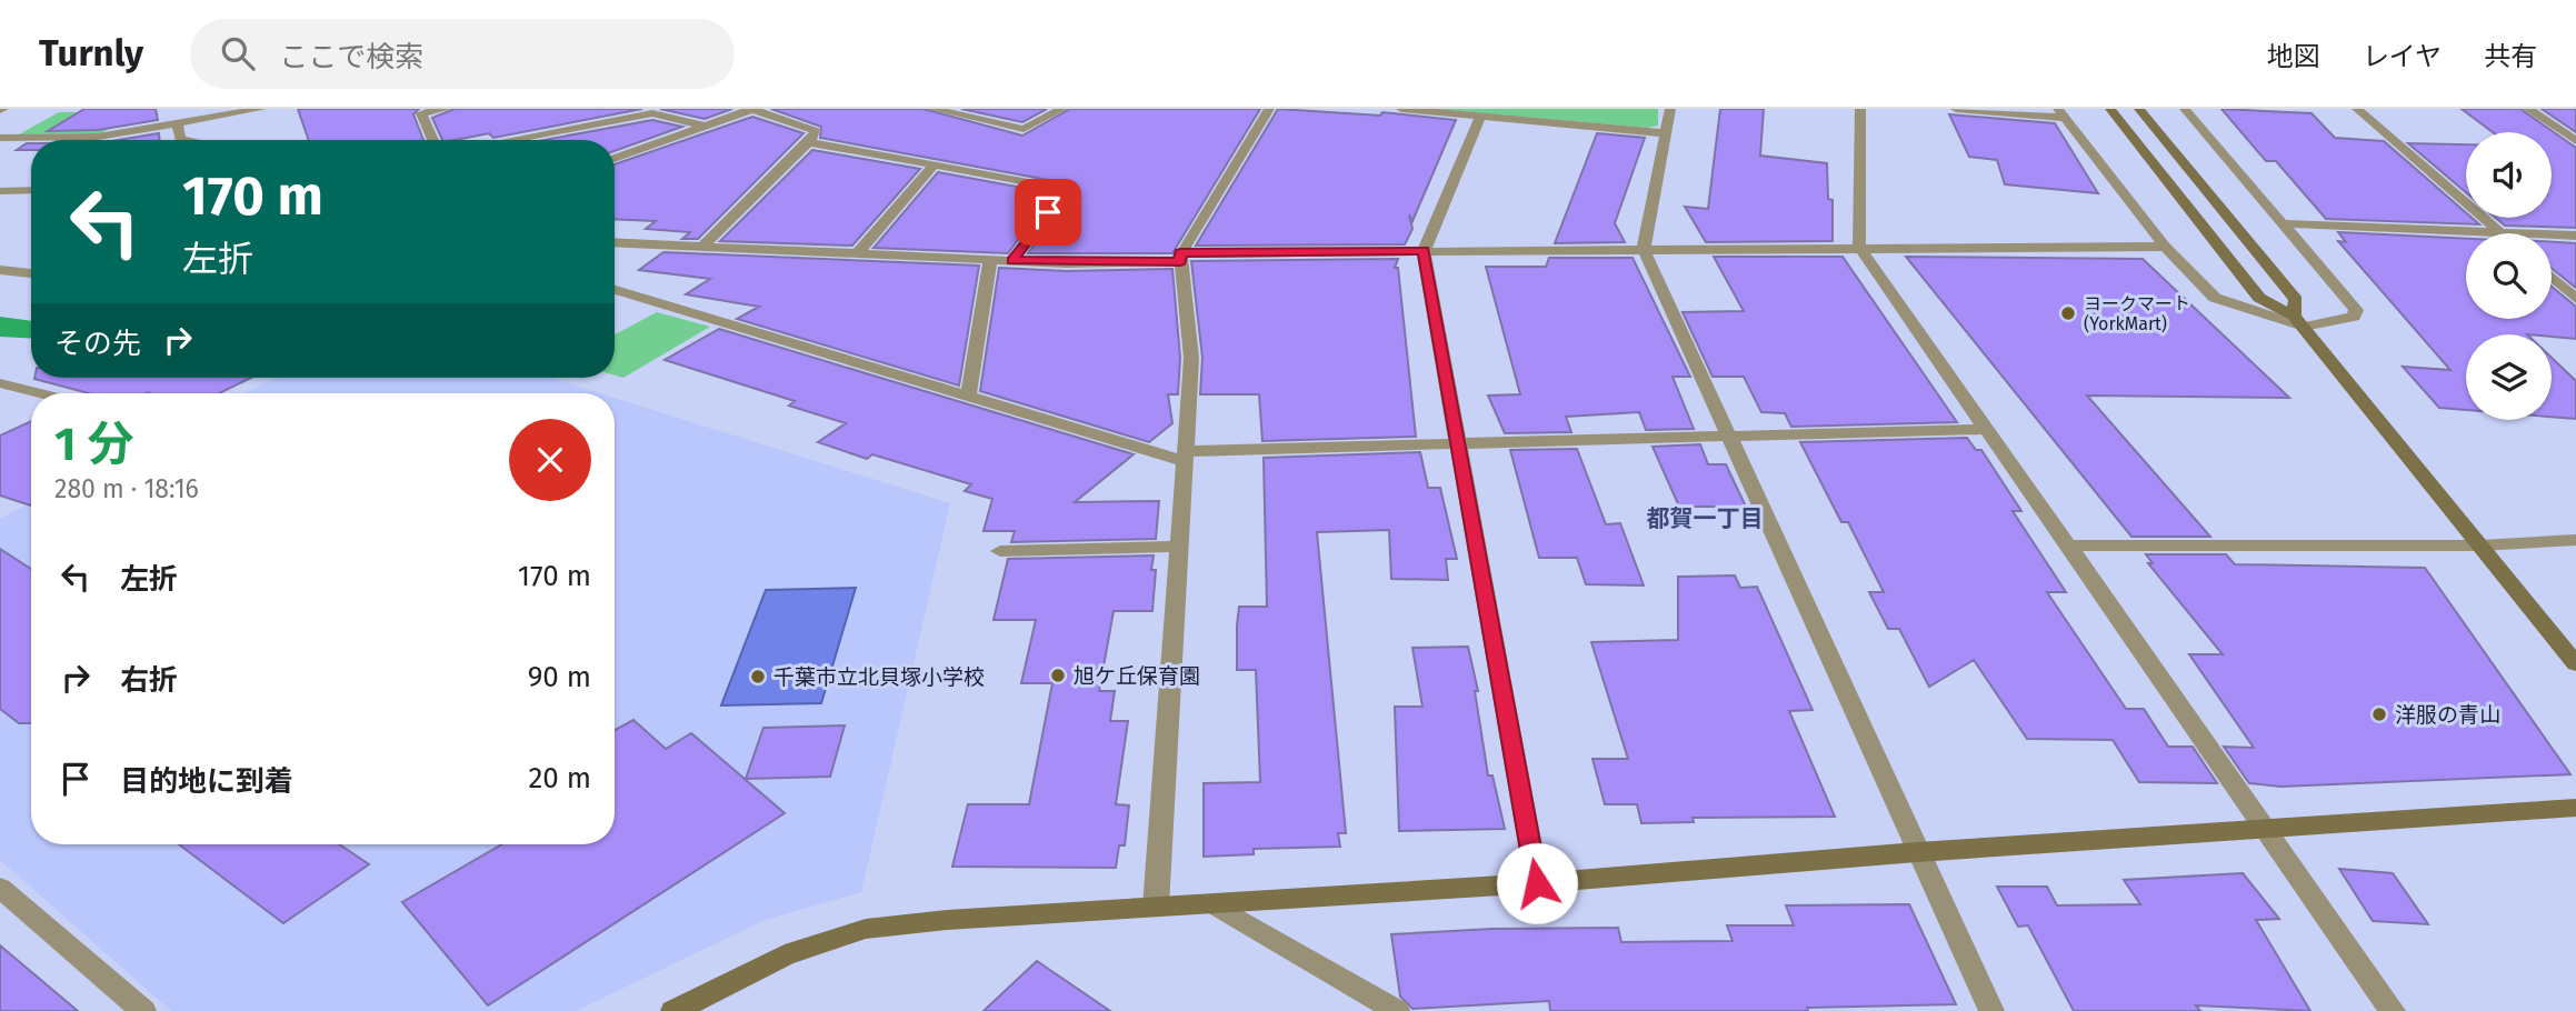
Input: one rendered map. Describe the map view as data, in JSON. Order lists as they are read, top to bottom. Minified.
{"districts":["都賀一丁目"],"places":["ヨークマート (YorkMart)","旭ケ丘保育園","千葉市立北貝塚小学校","洋服の青山"],"page":{"header":"Turnly","search":"ここで検索","nav":["地図","レイヤ","共有"],"turn":["170 m","左折"],"then":"その先","heading":["1 分","280 m · 18:16"],"list":[{"name":"左折","value":"170 m"},{"name":"右折","value":"90 m"},{"name":"目的地に到着","value":"20 m"}]}}
